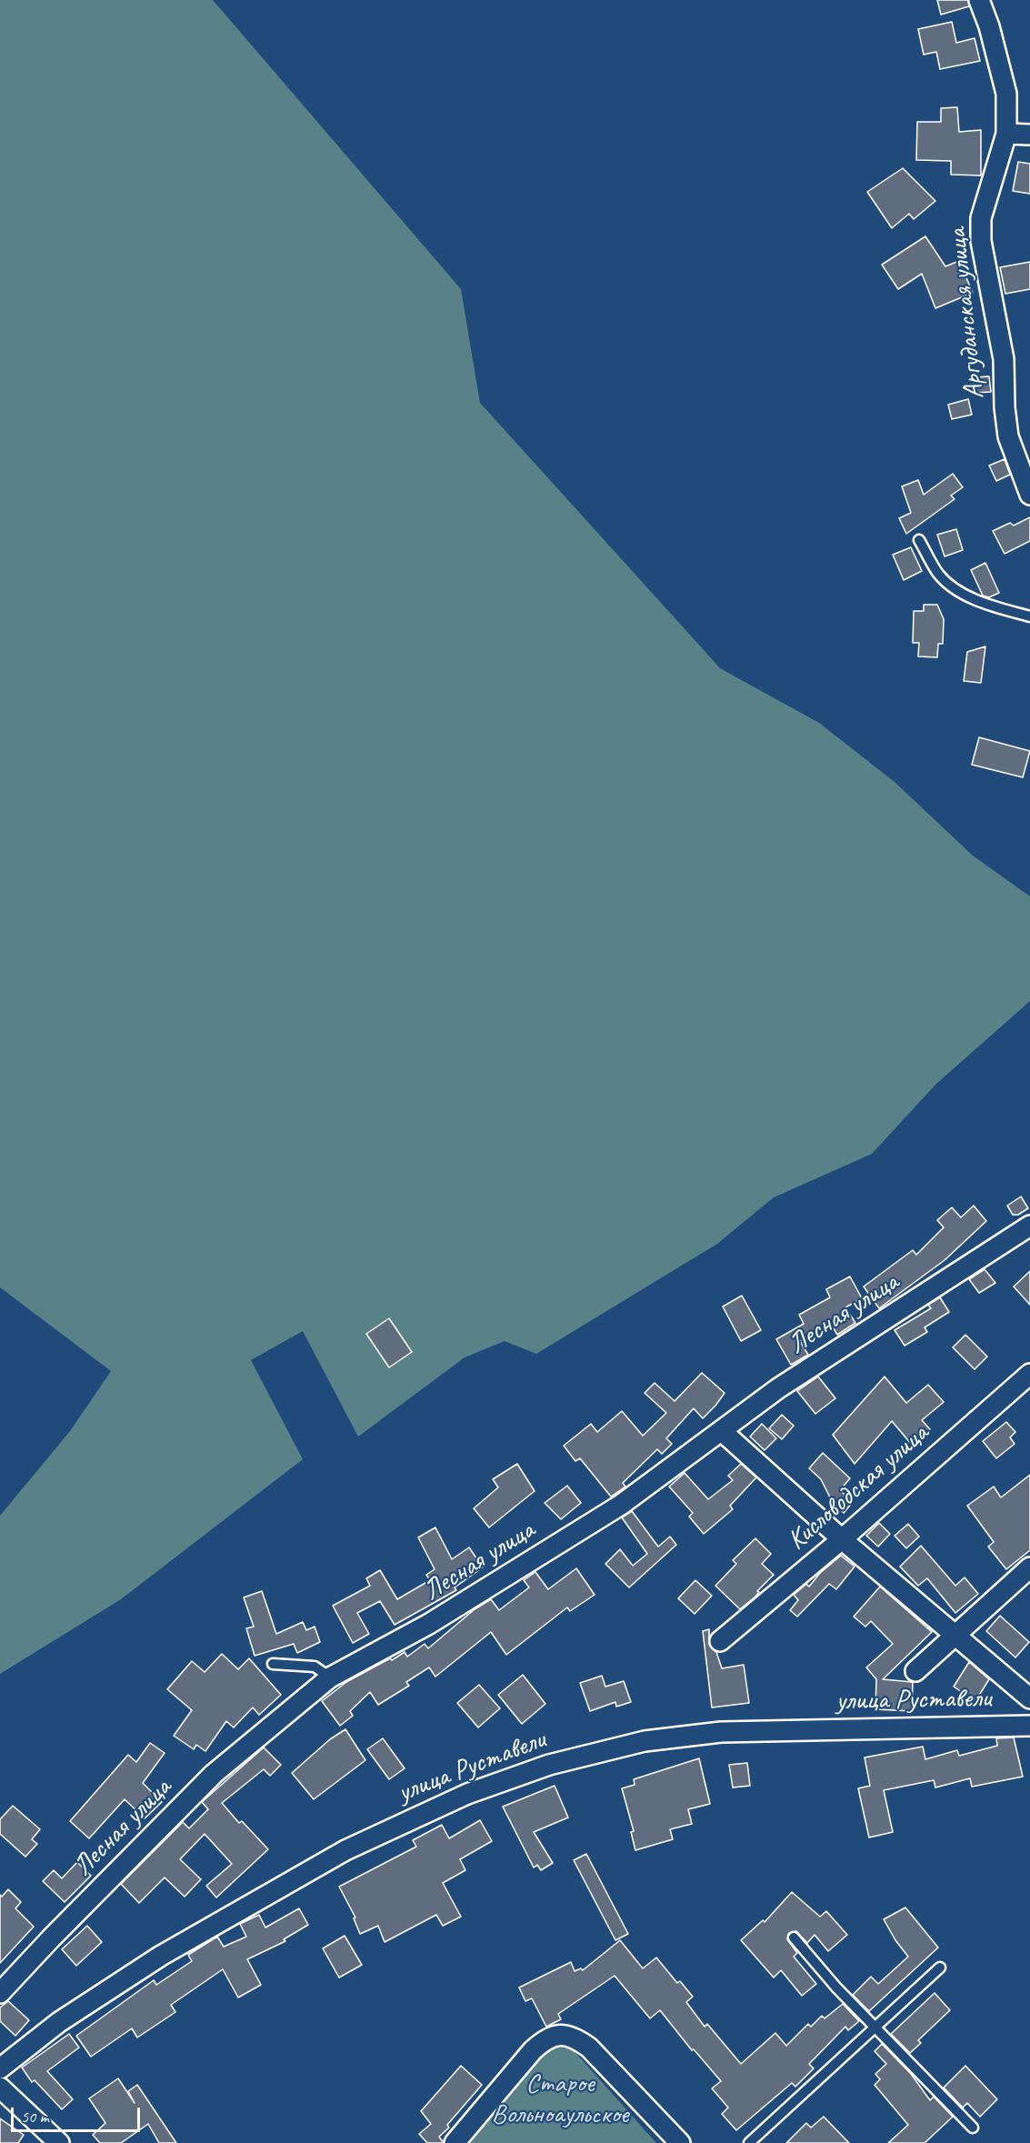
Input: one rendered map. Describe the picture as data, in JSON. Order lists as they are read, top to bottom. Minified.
{"streets":{"street":["Аргуданская улица","Лесная улица","Кисловодская улица","улица Руставели"]},"parks":["Старое Вольноаульское"],"scale_bar":"50 m"}
